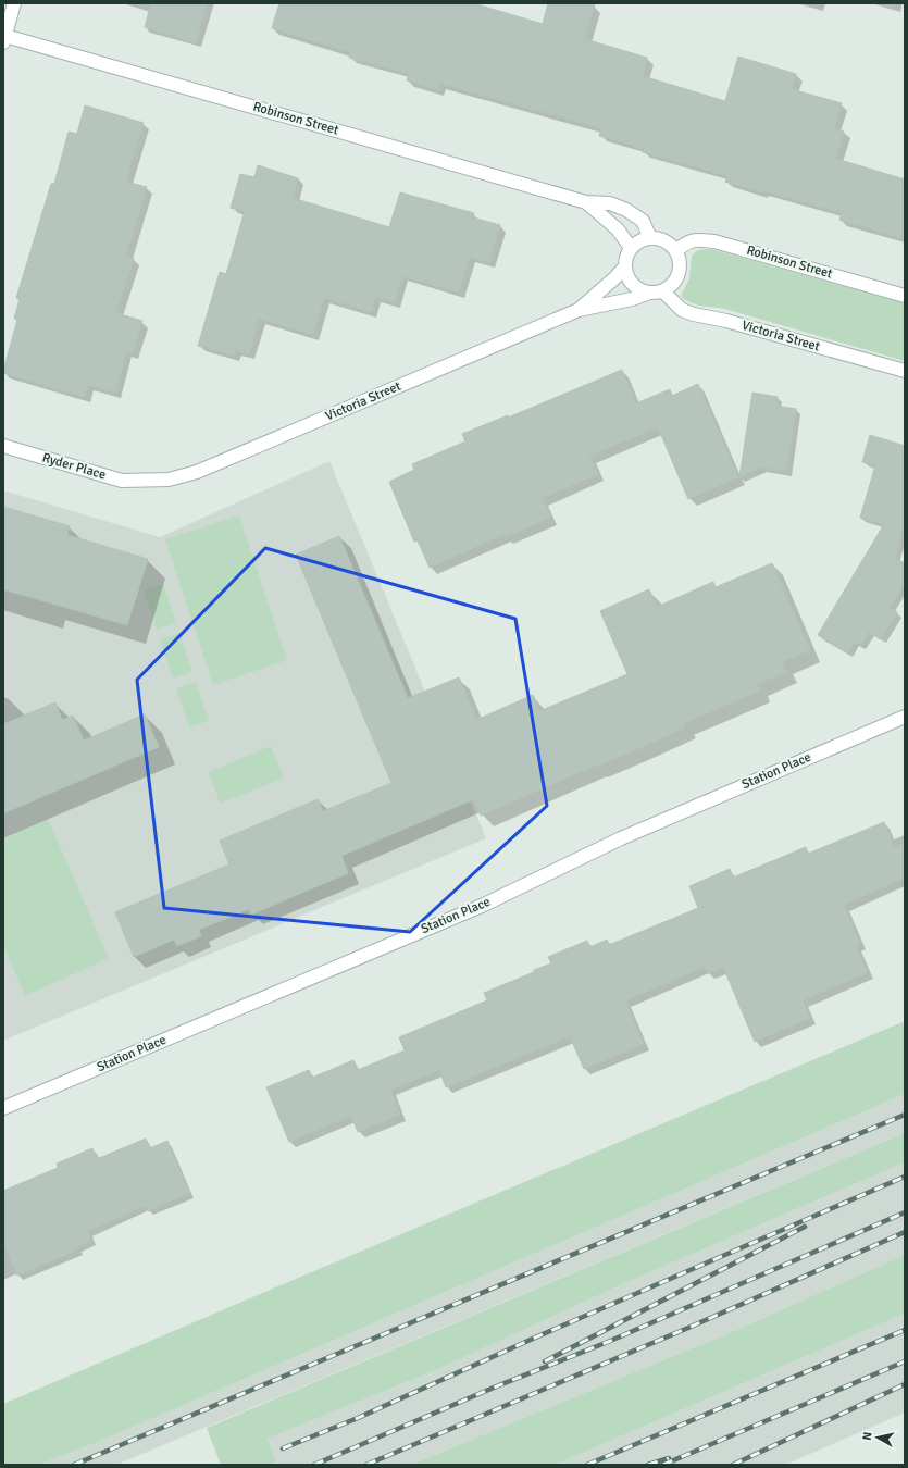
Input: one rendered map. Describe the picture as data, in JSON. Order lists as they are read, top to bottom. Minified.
{"streets":{"street":["Robinson Street","Victoria Street","Ryder Place","Station Place"]},"crossings":[["Robinson Street","Victoria Street"],["Victoria Street","Ryder Place"]],"north":"left"}
